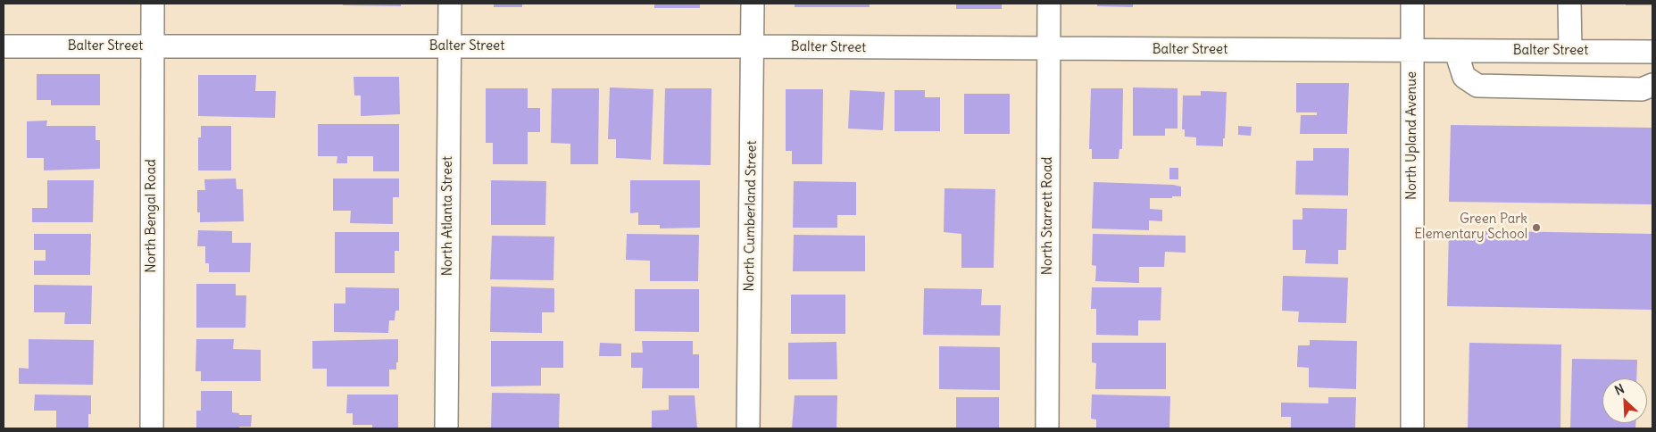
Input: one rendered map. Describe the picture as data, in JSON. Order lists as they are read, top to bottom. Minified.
{"streets":{"street":["Balter Street","North Upland Avenue","North Bengal Road","North Atlanta Street","North Cumberland Street","North Starrett Road"]},"crossings":[["Balter Street","North Upland Avenue"],["Balter Street","North Bengal Road"],["Balter Street","North Atlanta Street"],["Balter Street","North Cumberland Street"],["Balter Street","North Starrett Road"]],"places":["Green Park Elementary School"],"north":"top left"}
